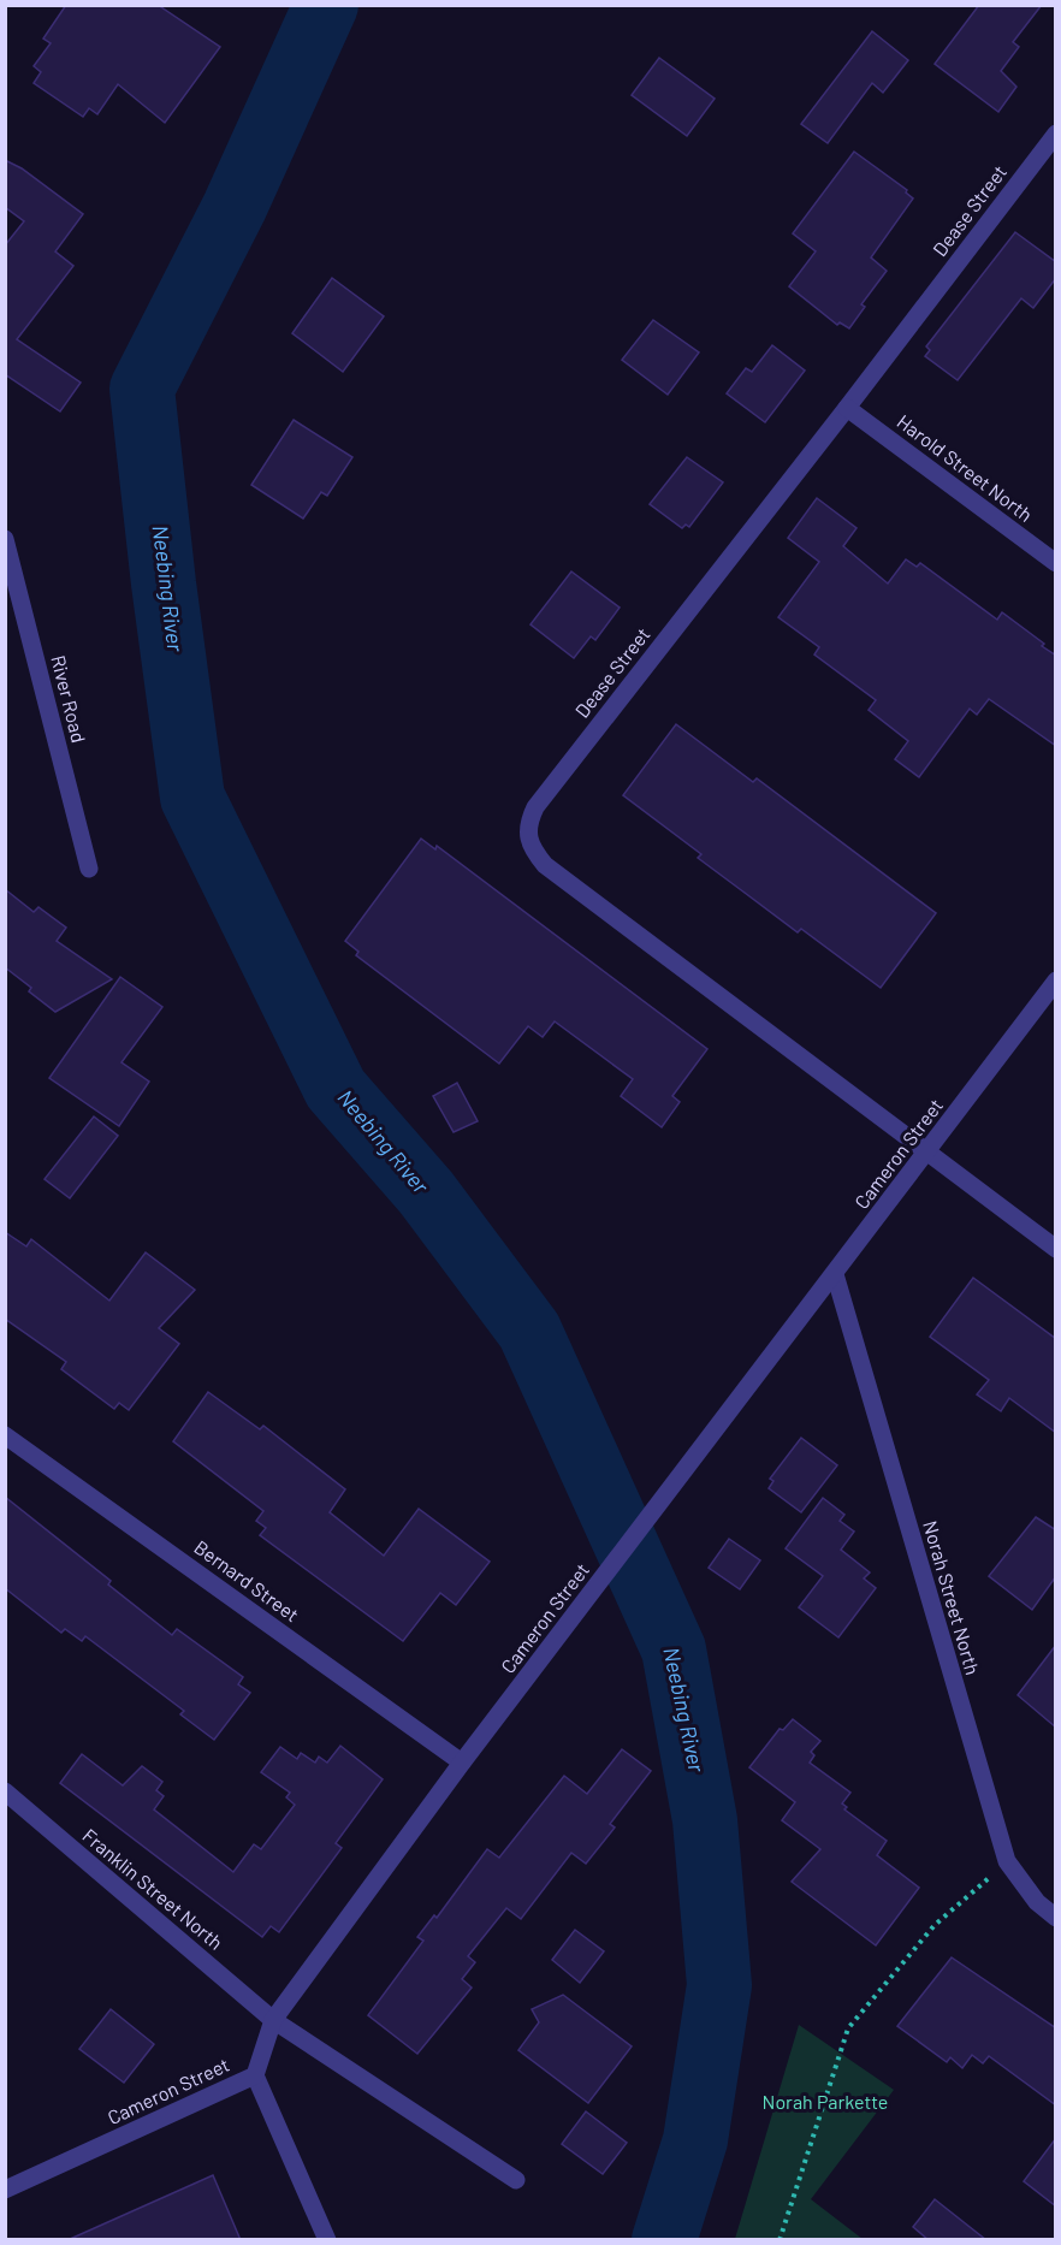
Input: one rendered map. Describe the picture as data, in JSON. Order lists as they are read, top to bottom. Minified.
{"streets":{"street":["Dease Street","Harold Street North","River Road","Cameron Street","Bernard Street","Norah Street North","Franklin Street North"]},"crossings":[["Dease Street","Harold Street North"],["Dease Street","Cameron Street"],["Cameron Street","Bernard Street"],["Cameron Street","Norah Street North"],["Cameron Street","Franklin Street North"]],"water":["Neebing River"],"parks":["Norah Parkette"]}
